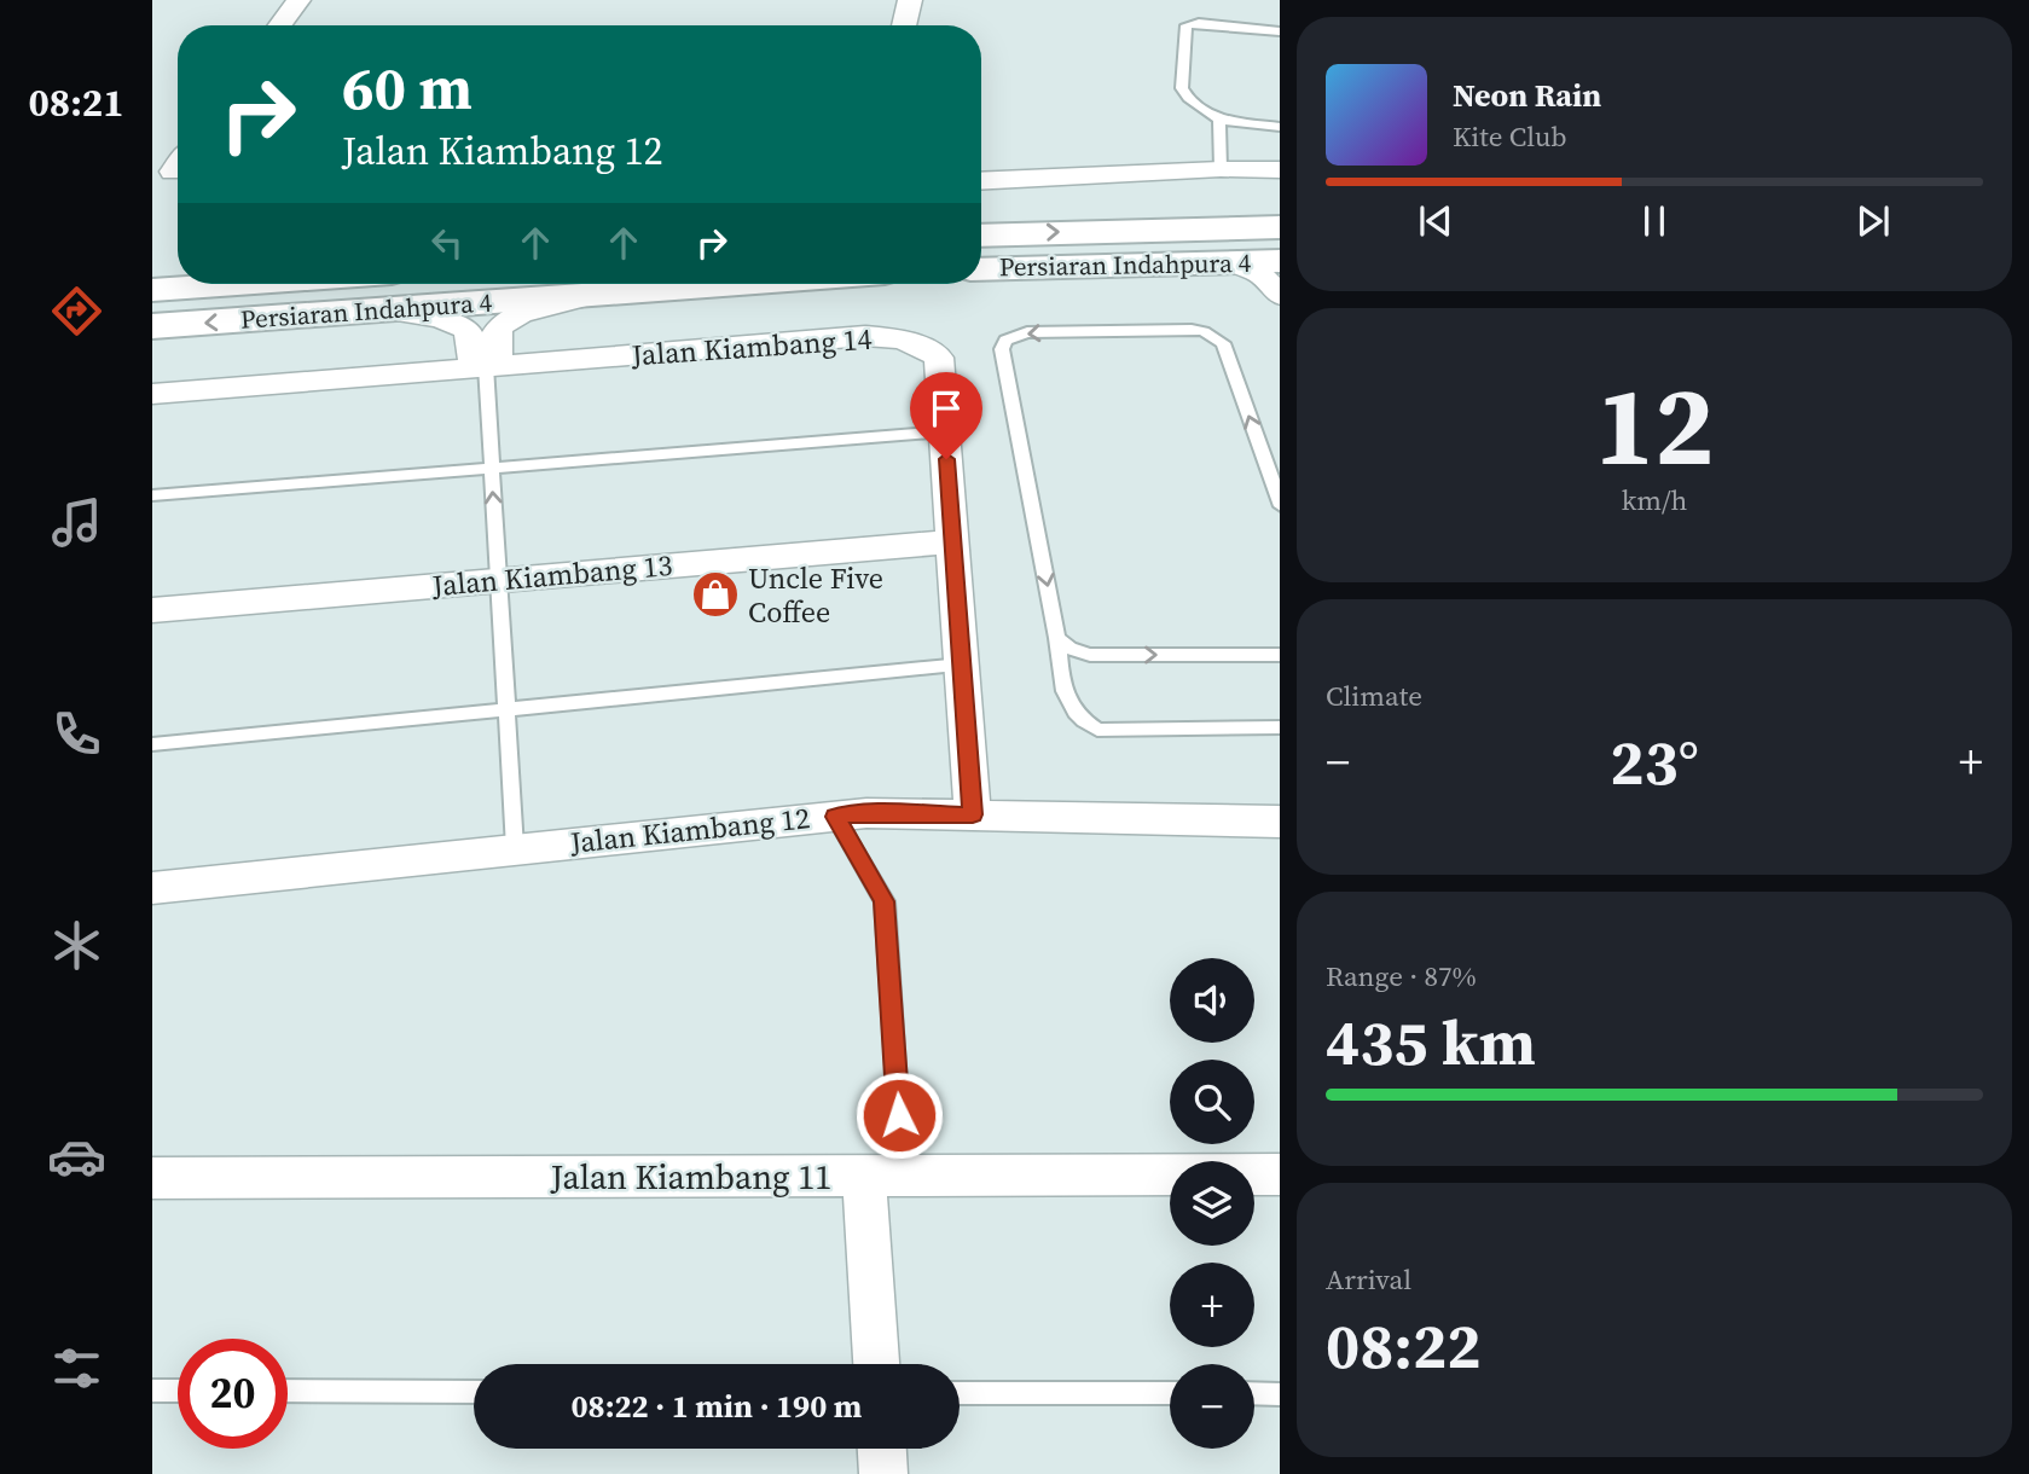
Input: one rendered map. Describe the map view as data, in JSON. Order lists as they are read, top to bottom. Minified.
{"streets":{"main road":["Persiaran Indahpura 4"],"street":["Jalan Kiambang 14","Jalan Kiambang 13","Jalan Kiambang 12","Jalan Kiambang 11"]},"crossings":[["Jalan Kiambang 14","Jalan Kiambang 13"],["Jalan Kiambang 14","Jalan Kiambang 12"]],"places":{"shop":["Uncle Five Coffee"]},"page":{"tabs":"08:21","turn":["60 m","Jalan Kiambang 12"],"song":["Neon Rain","Kite Club"],"tile":[["12","km/h"],"Climate",["Range · 87%","435 km"],["Arrival","08:22"]],"heat":["−","23°","+"],"map_buttons":["+","−"],"limit":"20","trip":"08:22 · 1 min · 190 m"}}
